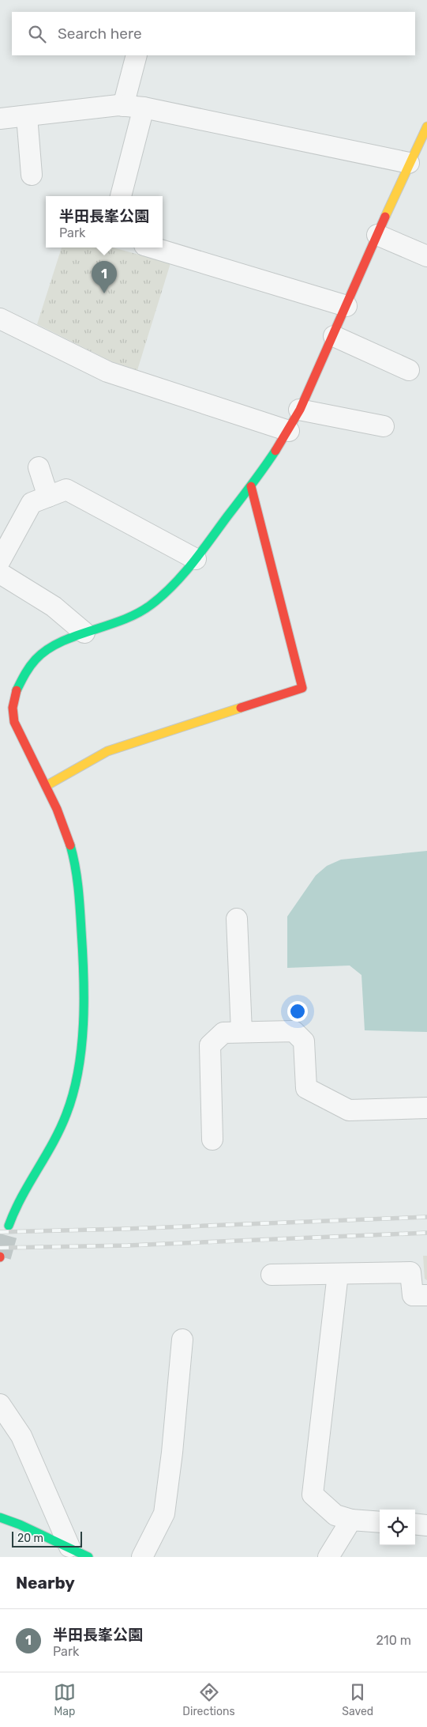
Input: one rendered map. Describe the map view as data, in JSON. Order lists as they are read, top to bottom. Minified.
{"scale_bar":"20 m","page":{"search":"Search here","popup":["半田長峯公園","Park"],"pins":"1","scale":"20 m","heading":"Nearby","list":[{"mark":"1","name":"半田長峯公園","note":"Park","value":"210 m"}],"nav":["Map","Directions","Saved"]}}
